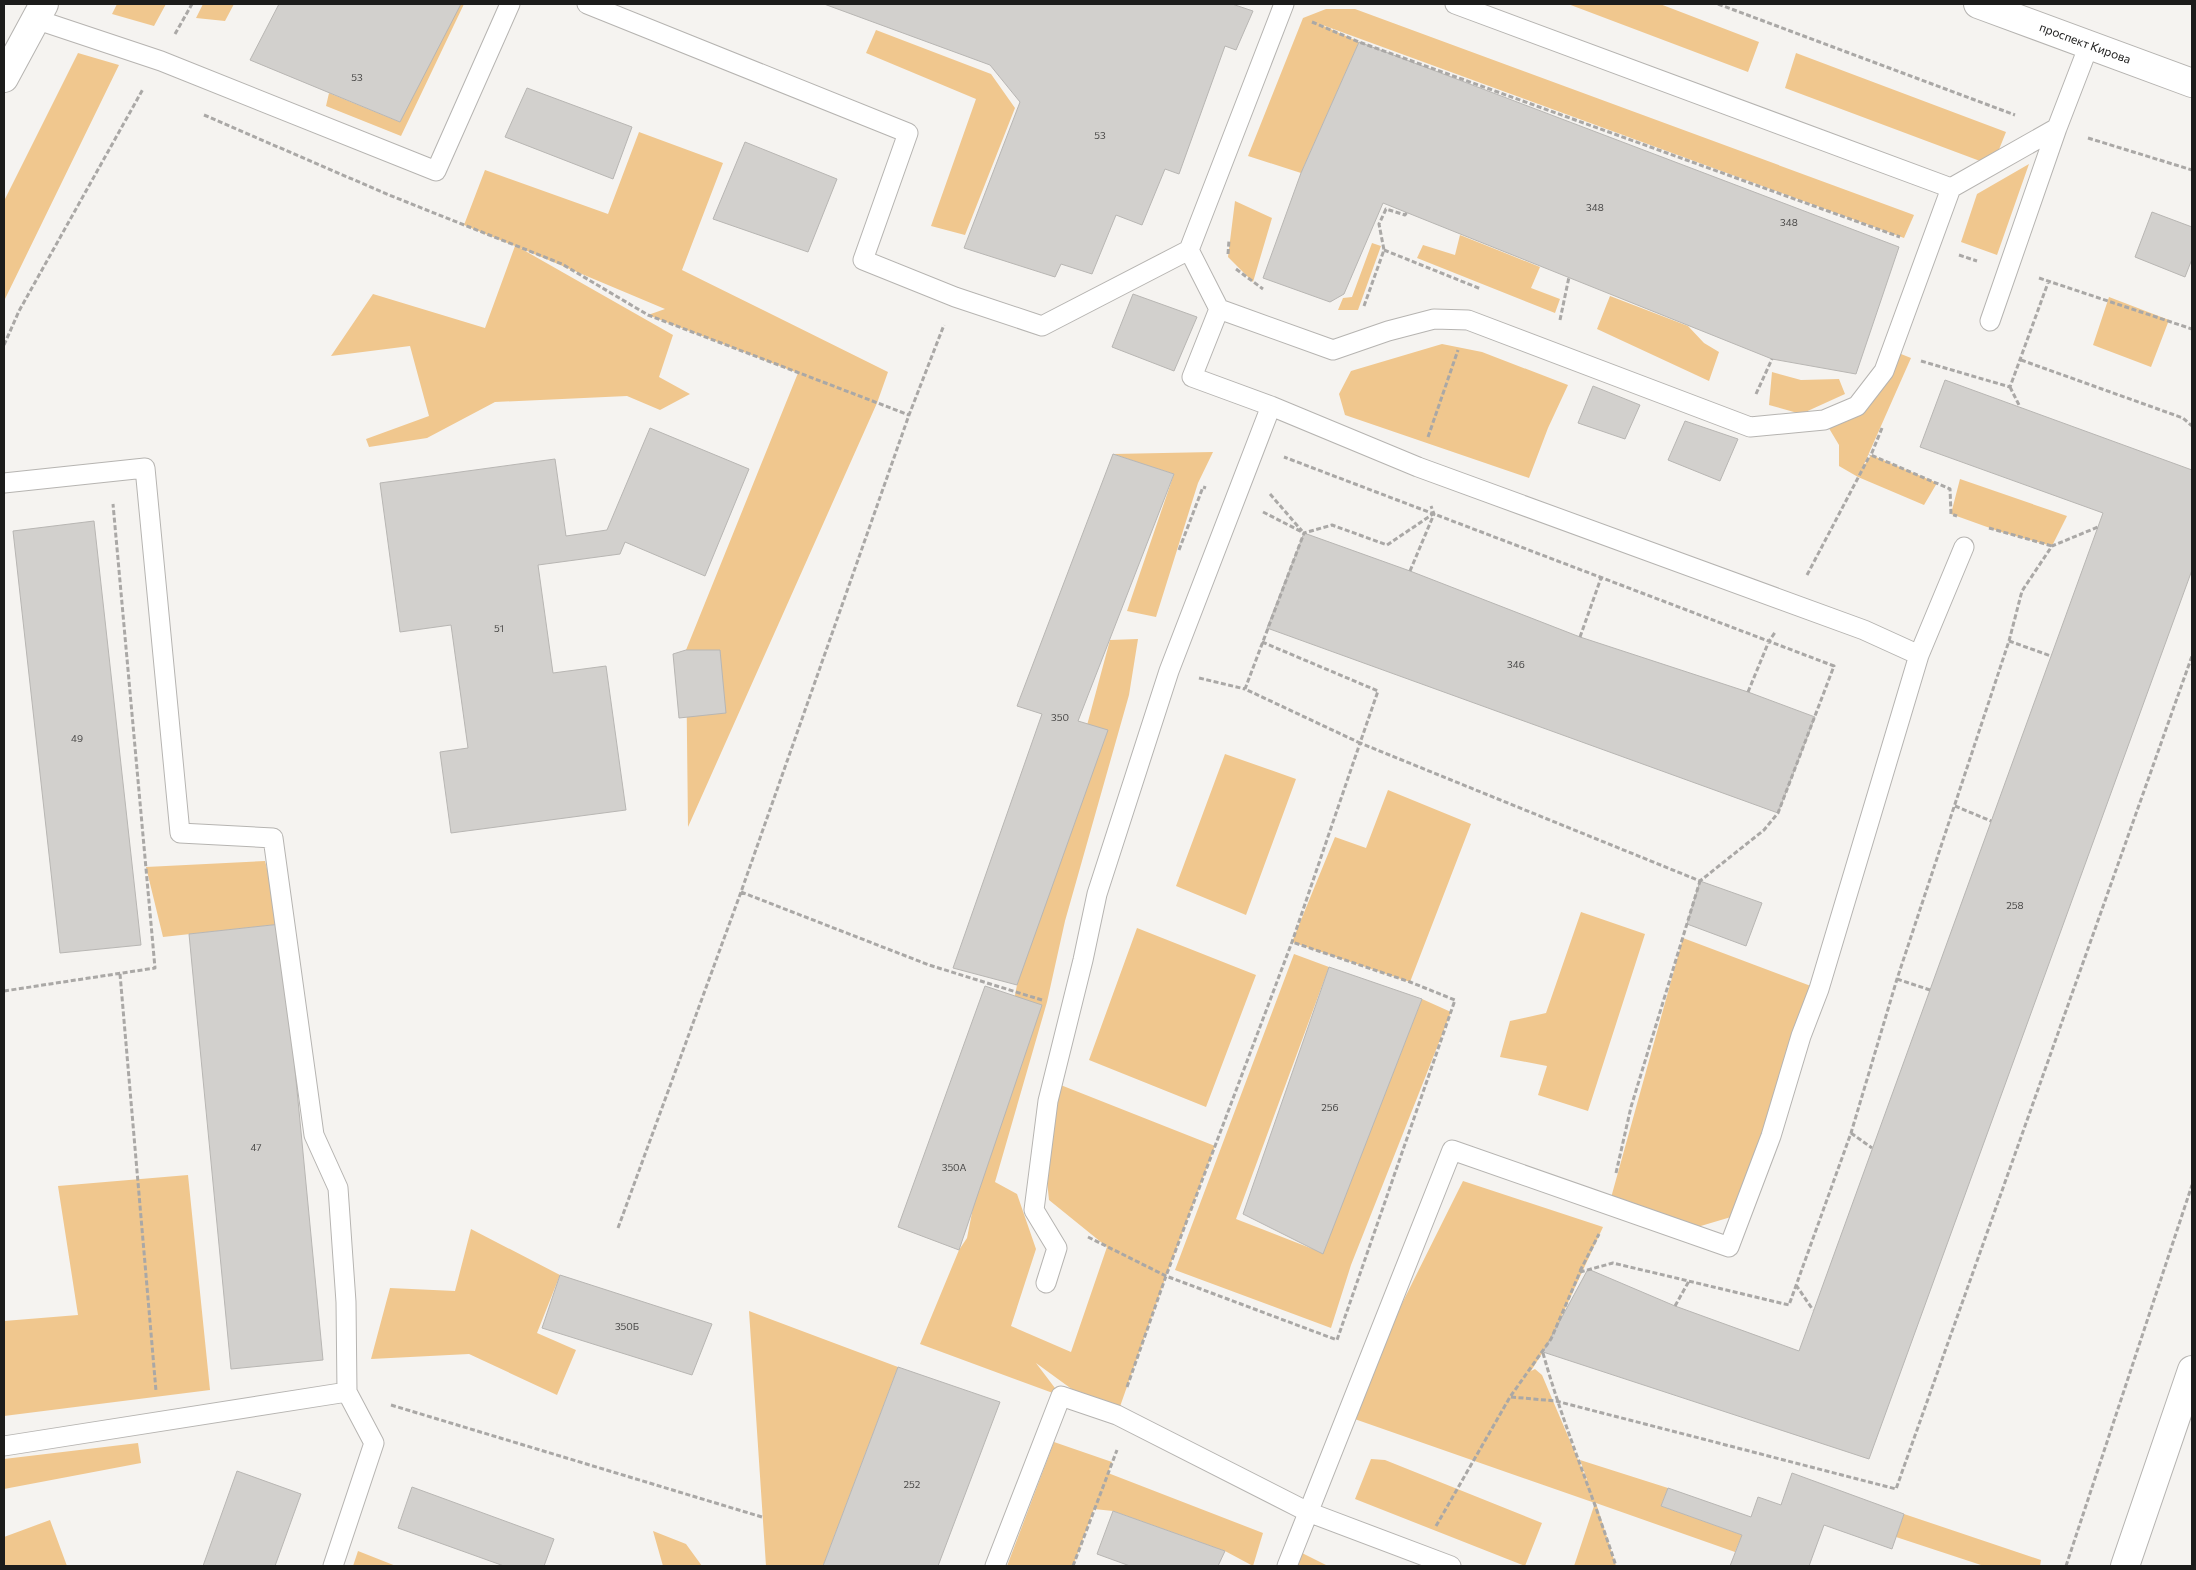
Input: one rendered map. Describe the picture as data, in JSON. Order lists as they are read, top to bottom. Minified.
{"streets":{"street":["проспект Кирова"]},"house_numbers":["53","53","348","348","51","346","350","49","258","256","47","350А","350Б","252"]}
